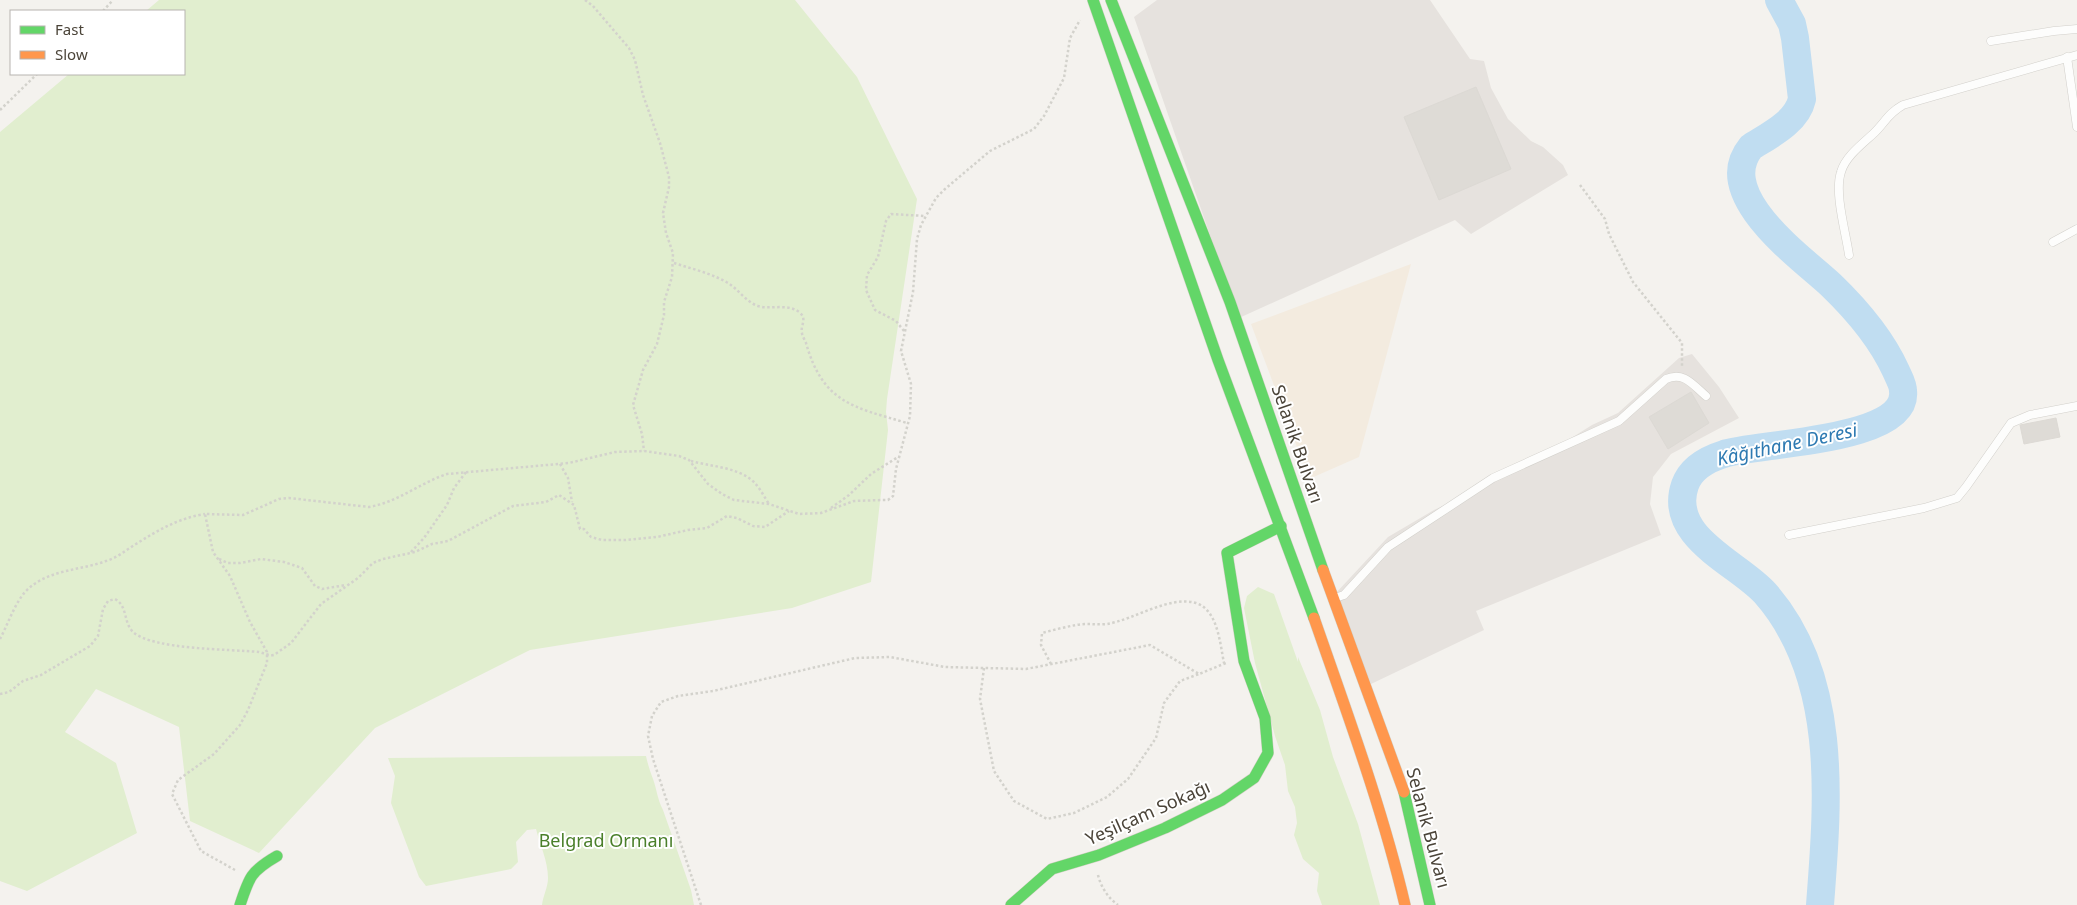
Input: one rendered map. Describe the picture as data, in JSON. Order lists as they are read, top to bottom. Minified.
{"streets":{"main road":["Selanik Bulvarı","Yeşilçam Sokağı"]},"water":["Kâğıthane Deresi"],"parks":["Belgrad Ormanı"],"legend":["Fast","Slow"]}
